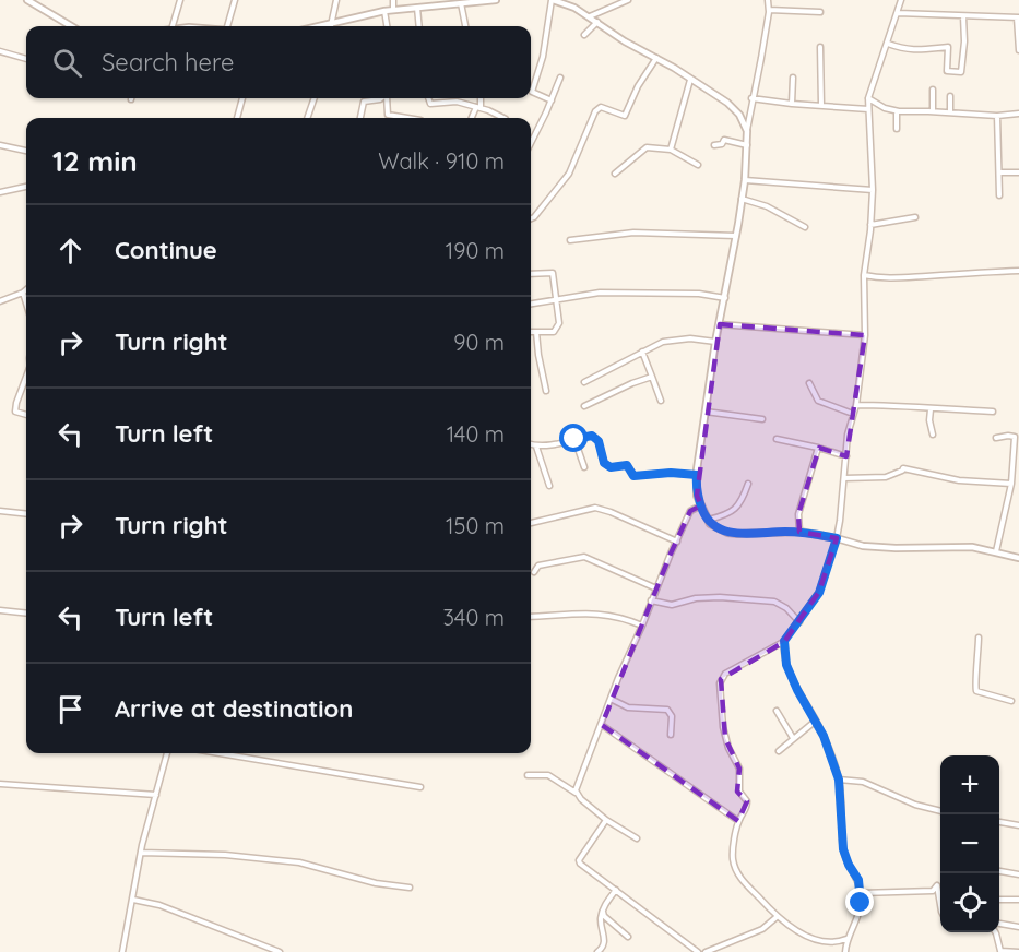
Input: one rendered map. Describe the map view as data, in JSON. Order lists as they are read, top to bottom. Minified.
{"page":{"search":"Search here","heading":["12 min","Walk · 910 m"],"list":[["Continue","190 m"],["Turn right","90 m"],["Turn left","140 m"],["Turn right","150 m"],["Turn left","340 m"],"Arrive at destination"],"map_buttons":["+","−"]}}
